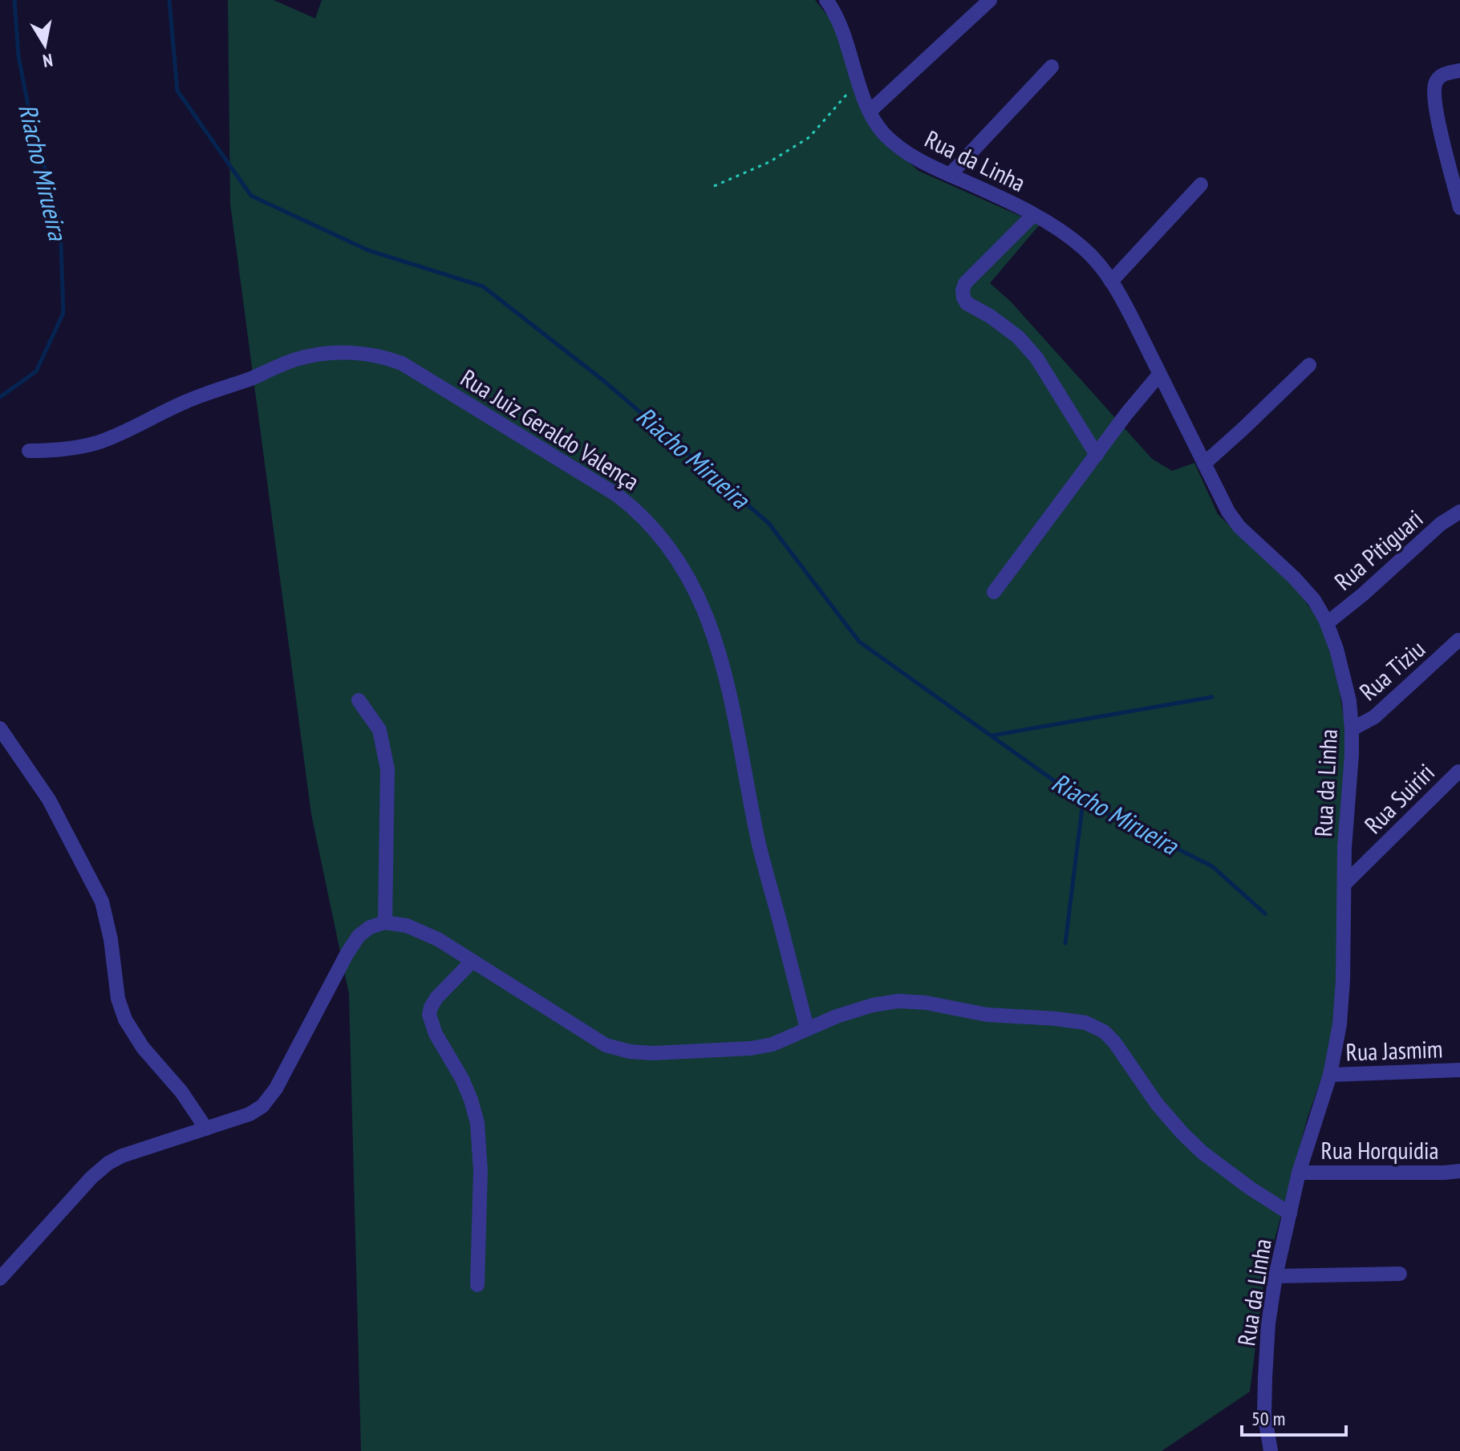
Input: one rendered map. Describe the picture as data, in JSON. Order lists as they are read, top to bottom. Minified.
{"streets":{"street":["Rua da Linha","Rua Juiz Geraldo Valença","Rua Pitiguari","Rua Tiziu","Rua Suiriri","Rua Jasmim","Rua Horquidia"]},"crossings":[["Rua da Linha","Rua Pitiguari"],["Rua da Linha","Rua Tiziu"],["Rua da Linha","Rua Suiriri"],["Rua da Linha","Rua Jasmim"],["Rua da Linha","Rua Horquidia"]],"water":["Riacho Mirueira"],"scale_bar":"50 m","north":"bottom"}
